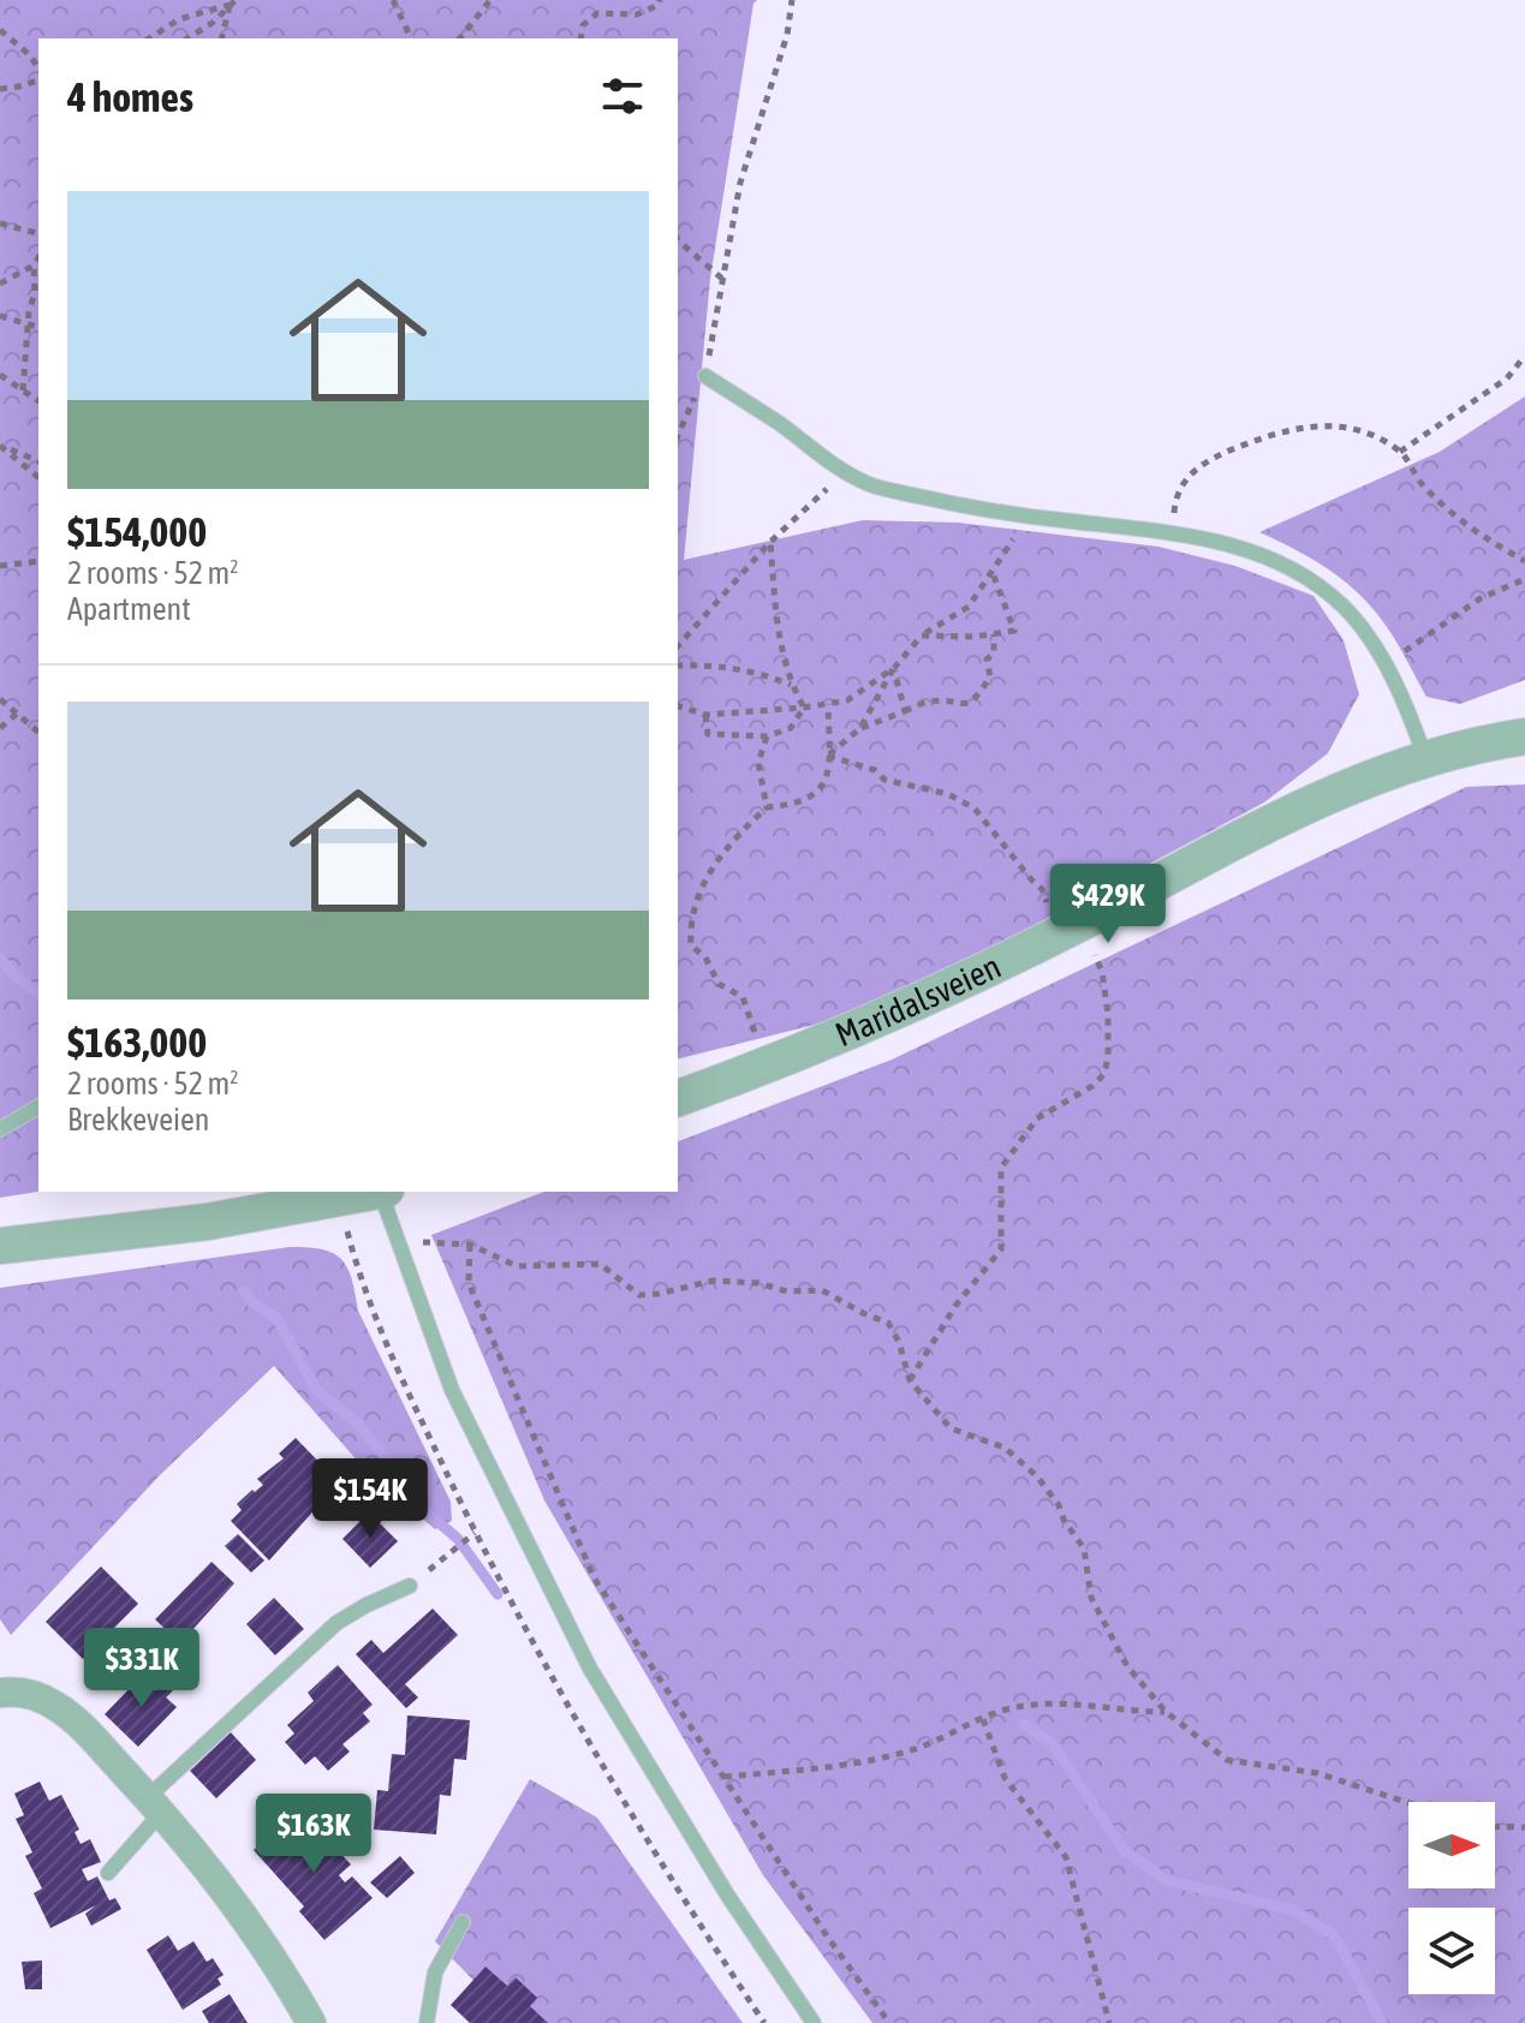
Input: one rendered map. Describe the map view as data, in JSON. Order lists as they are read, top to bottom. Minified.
{"streets":{"street":["Maridalsveien"]},"north":"right","page":{"heading":"4 homes","list":[{"name":"$154,000","note":"2 rooms · 52 m² · Apartment"},{"name":"$163,000","note":"2 rooms · 52 m² · Brekkeveien"}],"price":["$429K","$154K","$331K","$163K"]}}
